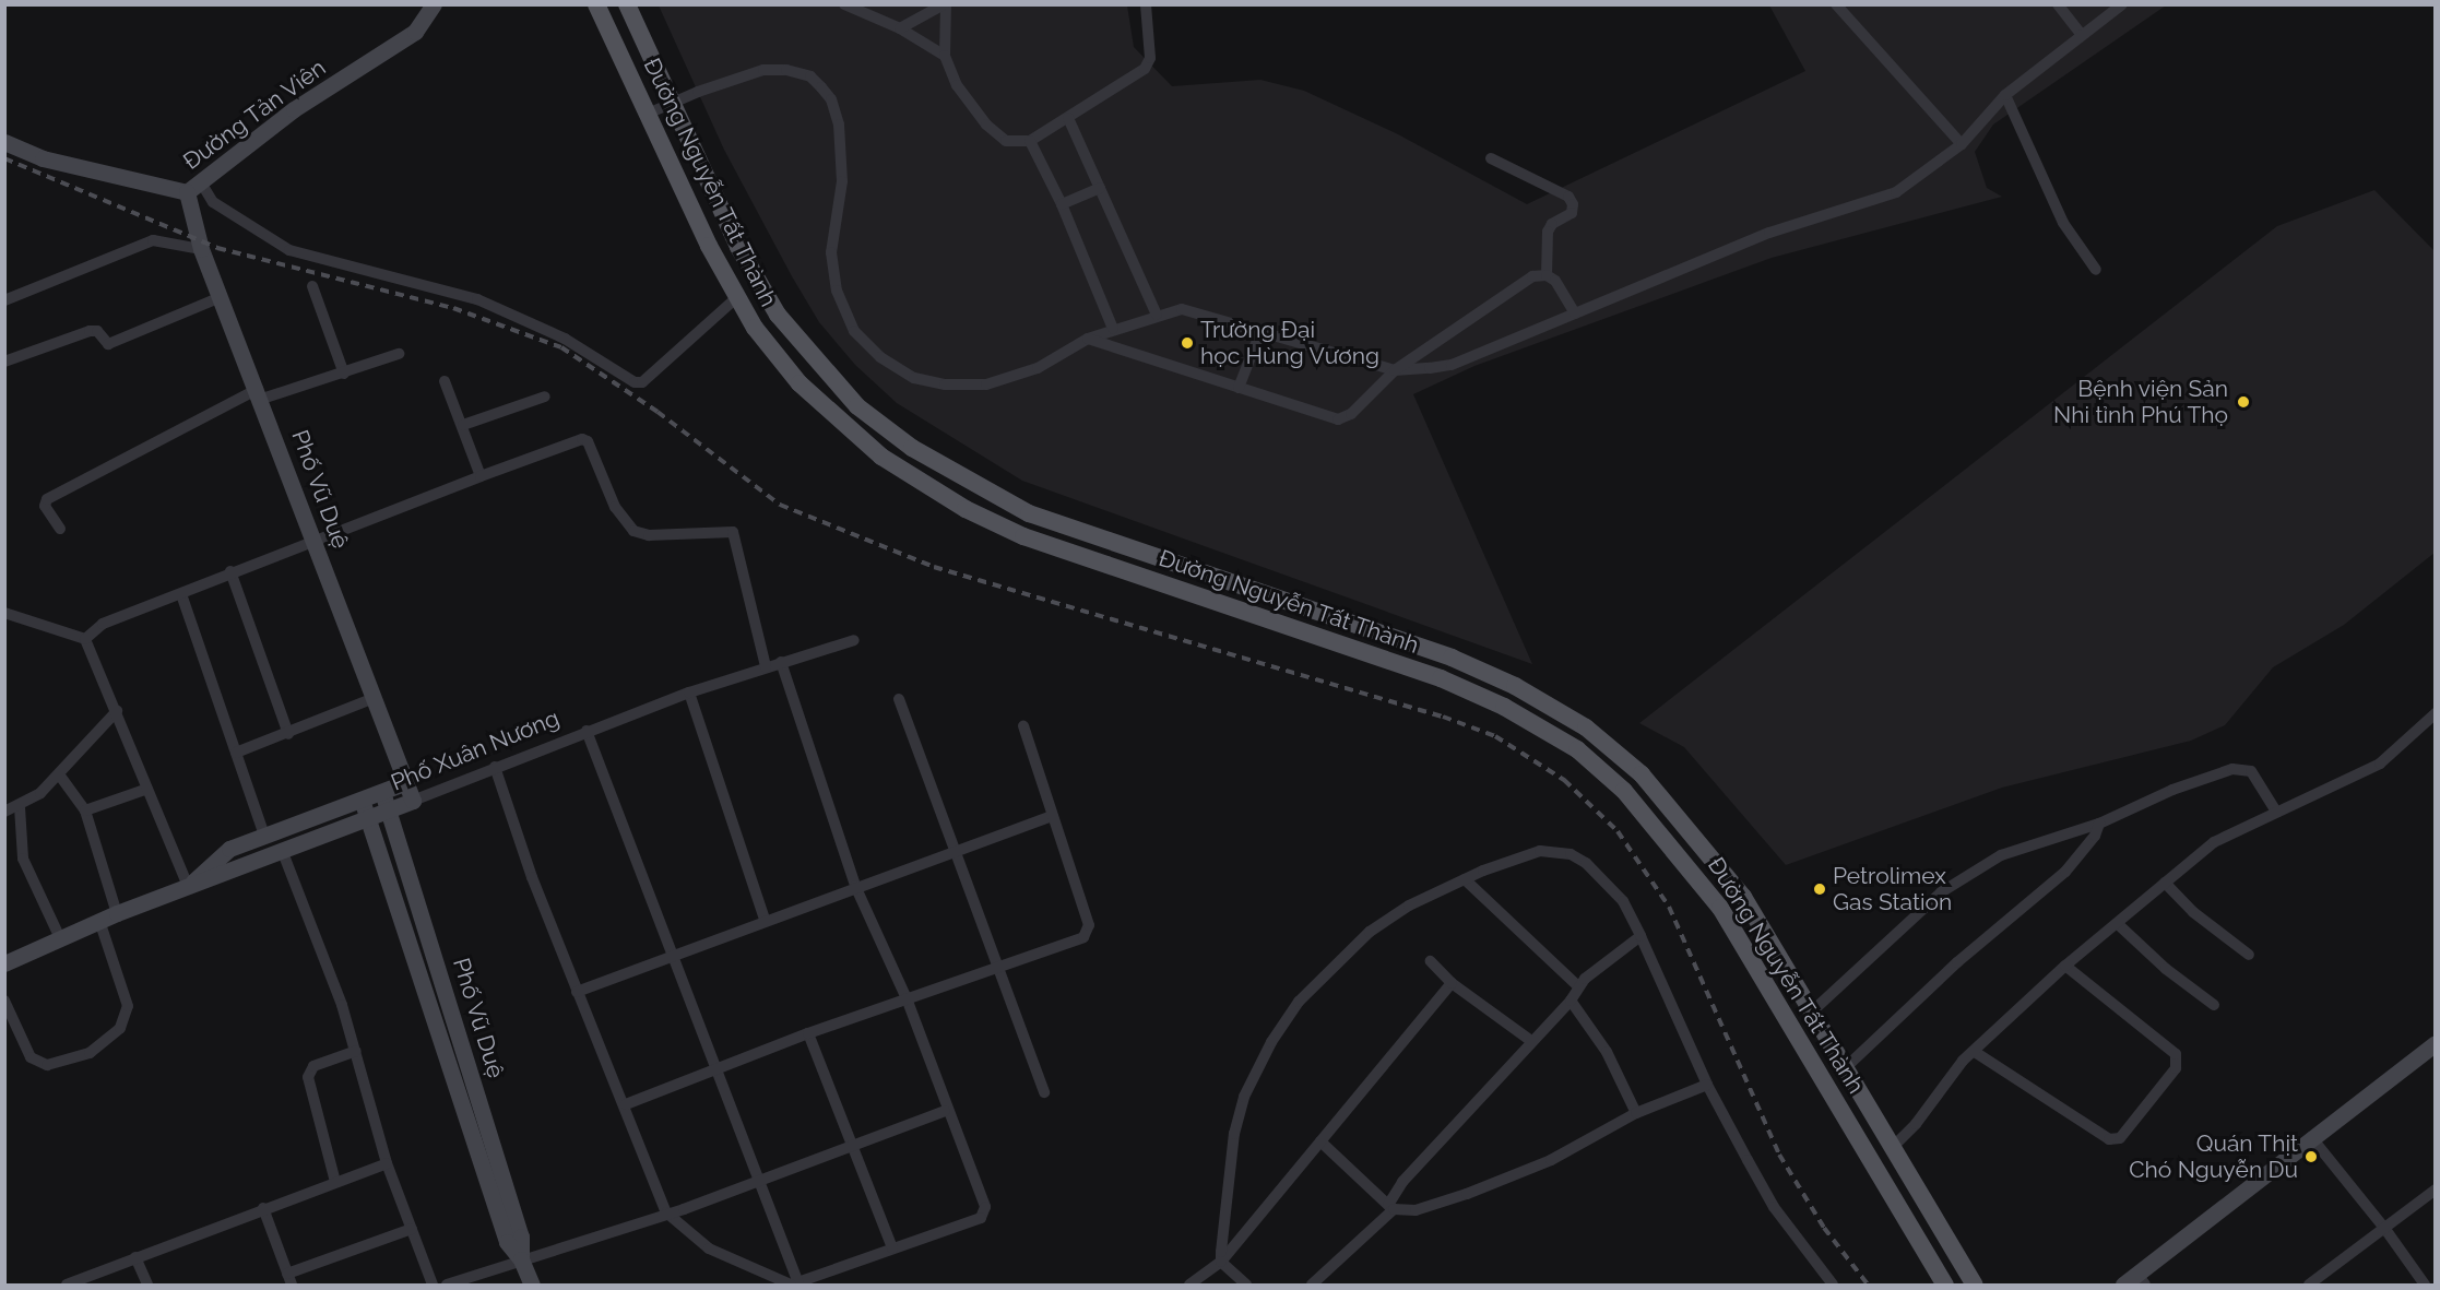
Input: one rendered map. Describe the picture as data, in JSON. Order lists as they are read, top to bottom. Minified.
{"streets":{"main road":["Đường Nguyễn Tất Thành"],"street":["Đường Tản Viên","Phố Vũ Duệ","Phố Xuân Nương"]},"crossings":[["Đường Tản Viên","Phố Vũ Duệ"],["Phố Vũ Duệ","Phố Xuân Nương"]],"places":["Trường Đại học Hùng Vương","Bệnh viện Sản Nhi tỉnh Phú Thọ","Petrolimex Gas Station","Quán Thịt Chó Nguyễn Du"]}
